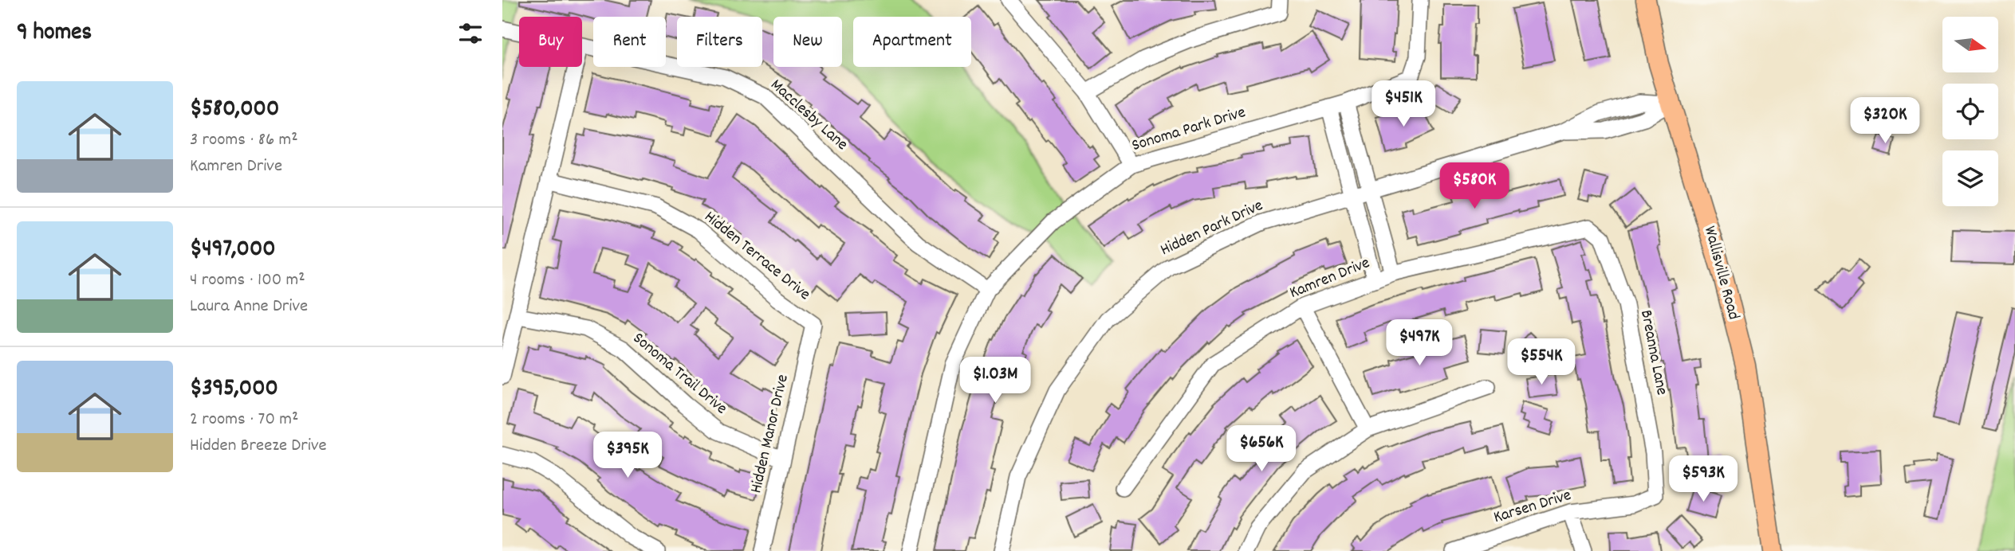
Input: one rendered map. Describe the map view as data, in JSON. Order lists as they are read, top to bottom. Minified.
{"streets":{"main road":["Wallisville Road"],"street":["Macclesby Lane","Sonoma Park Drive","Hidden Park Drive","Hidden Terrace Drive","Kamren Drive","Breanna Lane","Sonoma Trail Drive","Hidden Manor Drive","Karsen Drive"]},"crossings":[["Macclesby Lane","Sonoma Park Drive"],["Hidden Park Drive","Wallisville Road"],["Hidden Terrace Drive","Hidden Manor Drive"],["Kamren Drive","Breanna Lane"],["Breanna Lane","Karsen Drive"],["Sonoma Trail Drive","Hidden Manor Drive"]],"north":"right","page":{"heading":"9 homes","chip":["Buy","Rent","Filters","New","Apartment"],"list":[{"name":"$580,000","note":"3 rooms · 86 m² · Kamren Drive"},{"name":"$497,000","note":"4 rooms · 100 m² · Laura Anne Drive"},{"name":"$395,000","note":"2 rooms · 70 m² · Hidden Breeze Drive"}],"price":["$451K","$320K","$580K","$497K","$554K","$1.03M","$656K","$395K","$593K"]}}
